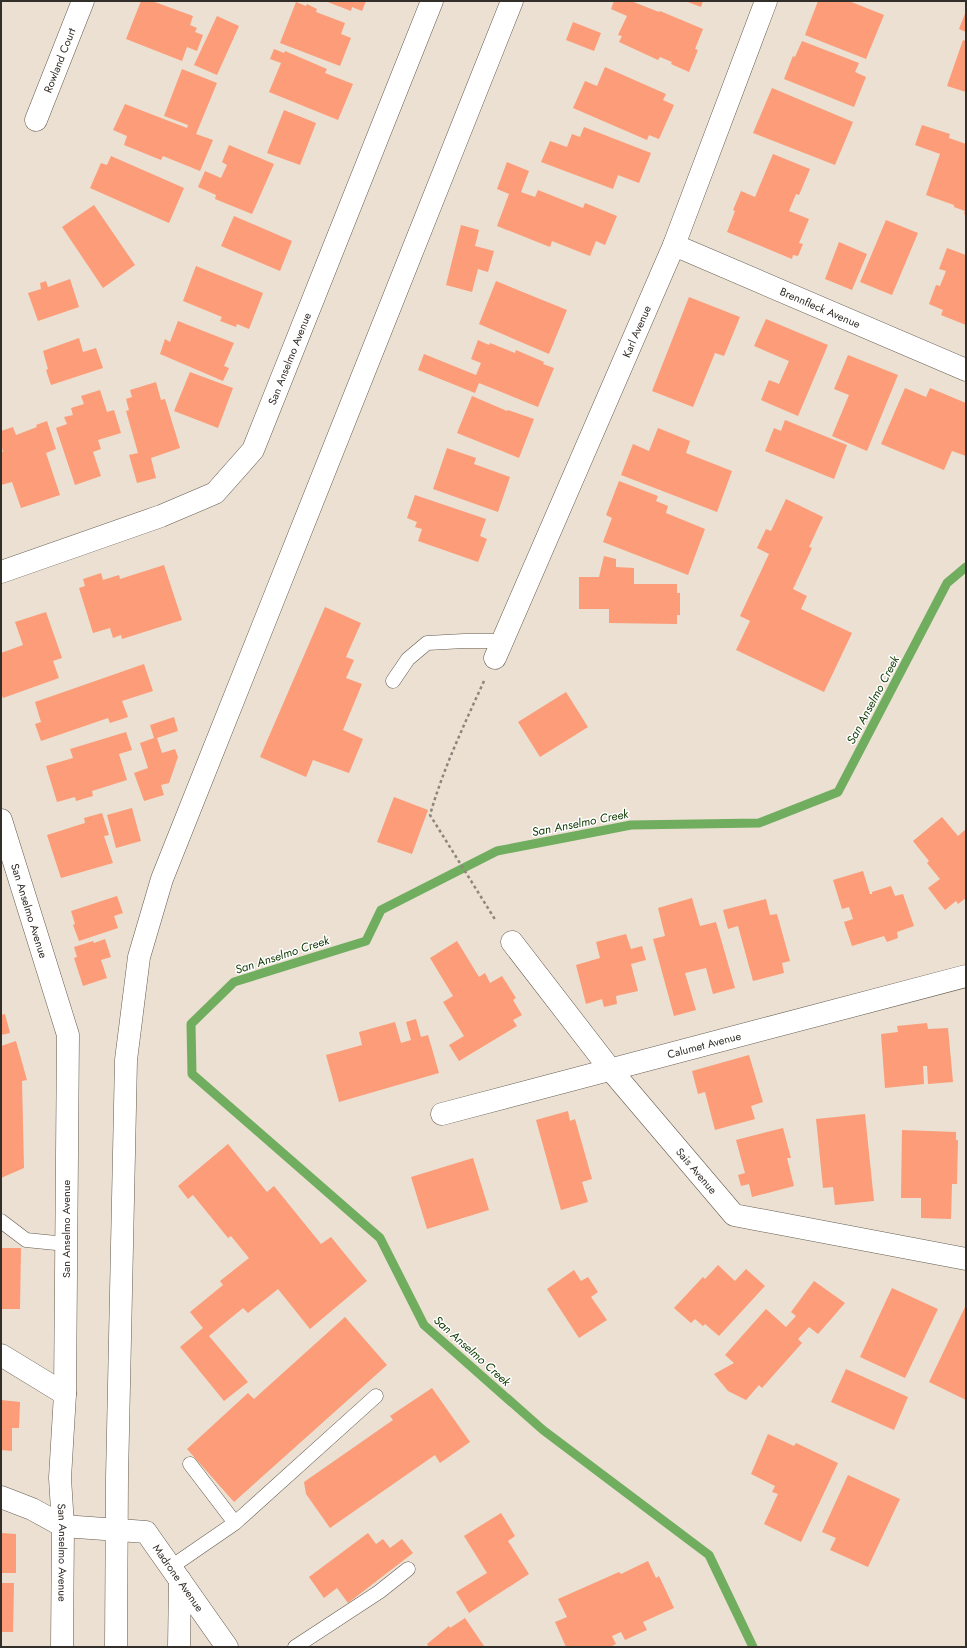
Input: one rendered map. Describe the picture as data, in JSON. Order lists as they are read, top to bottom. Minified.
{"streets":{"street":["Rowland Court","Brennfleck Avenue","Karl Avenue","San Anselmo Avenue","Calumet Avenue","Sais Avenue","Madrone Avenue"]},"crossings":[["Brennfleck Avenue","Karl Avenue"],["Calumet Avenue","Sais Avenue"]],"water":["San Anselmo Creek"]}
